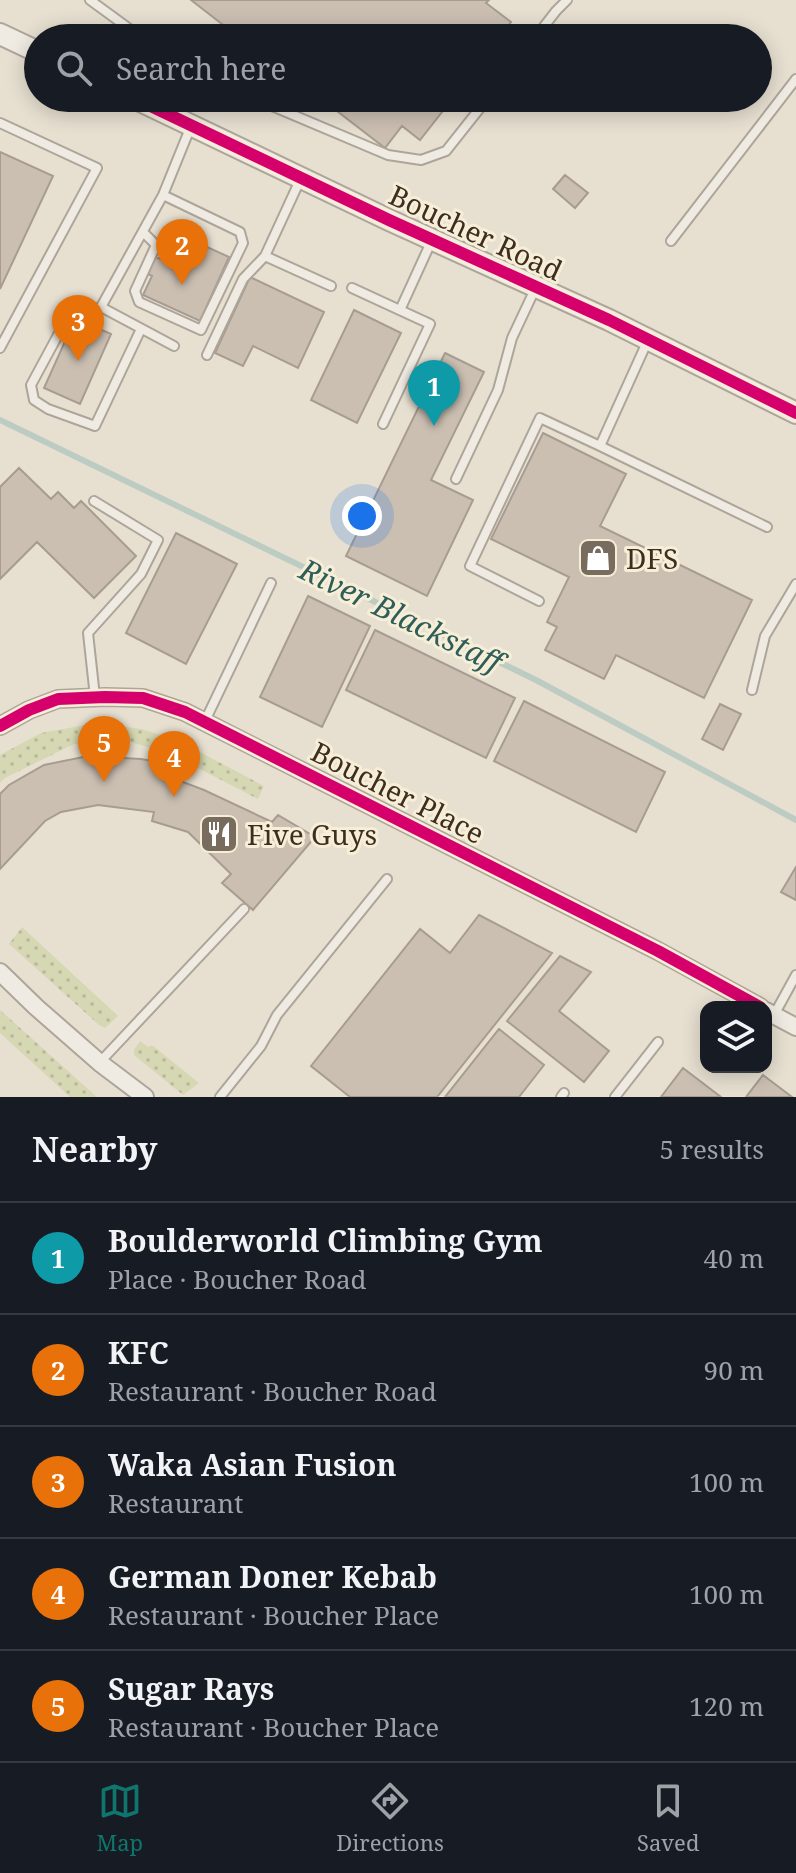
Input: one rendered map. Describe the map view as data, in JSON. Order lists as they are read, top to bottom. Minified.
{"streets":{"street":["Boucher Road","Boucher Place"]},"water":["River Blackstaff"],"places":{"shop":["DFS"],"restaurant":["Five Guys"]},"page":{"search":"Search here","pins":["2","3","1","5","4"],"heading":["Nearby","5 results"],"list":[{"mark":"1","name":"Boulderworld Climbing Gym","note":"Place · Boucher Road","value":"40 m"},{"mark":"2","name":"KFC","note":"Restaurant · Boucher Road","value":"90 m"},{"mark":"3","name":"Waka Asian Fusion","note":"Restaurant","value":"100 m"},{"mark":"4","name":"German Doner Kebab","note":"Restaurant · Boucher Place","value":"100 m"},{"mark":"5","name":"Sugar Rays","note":"Restaurant · Boucher Place","value":"120 m"}],"nav":["Map","Directions","Saved"]}}
